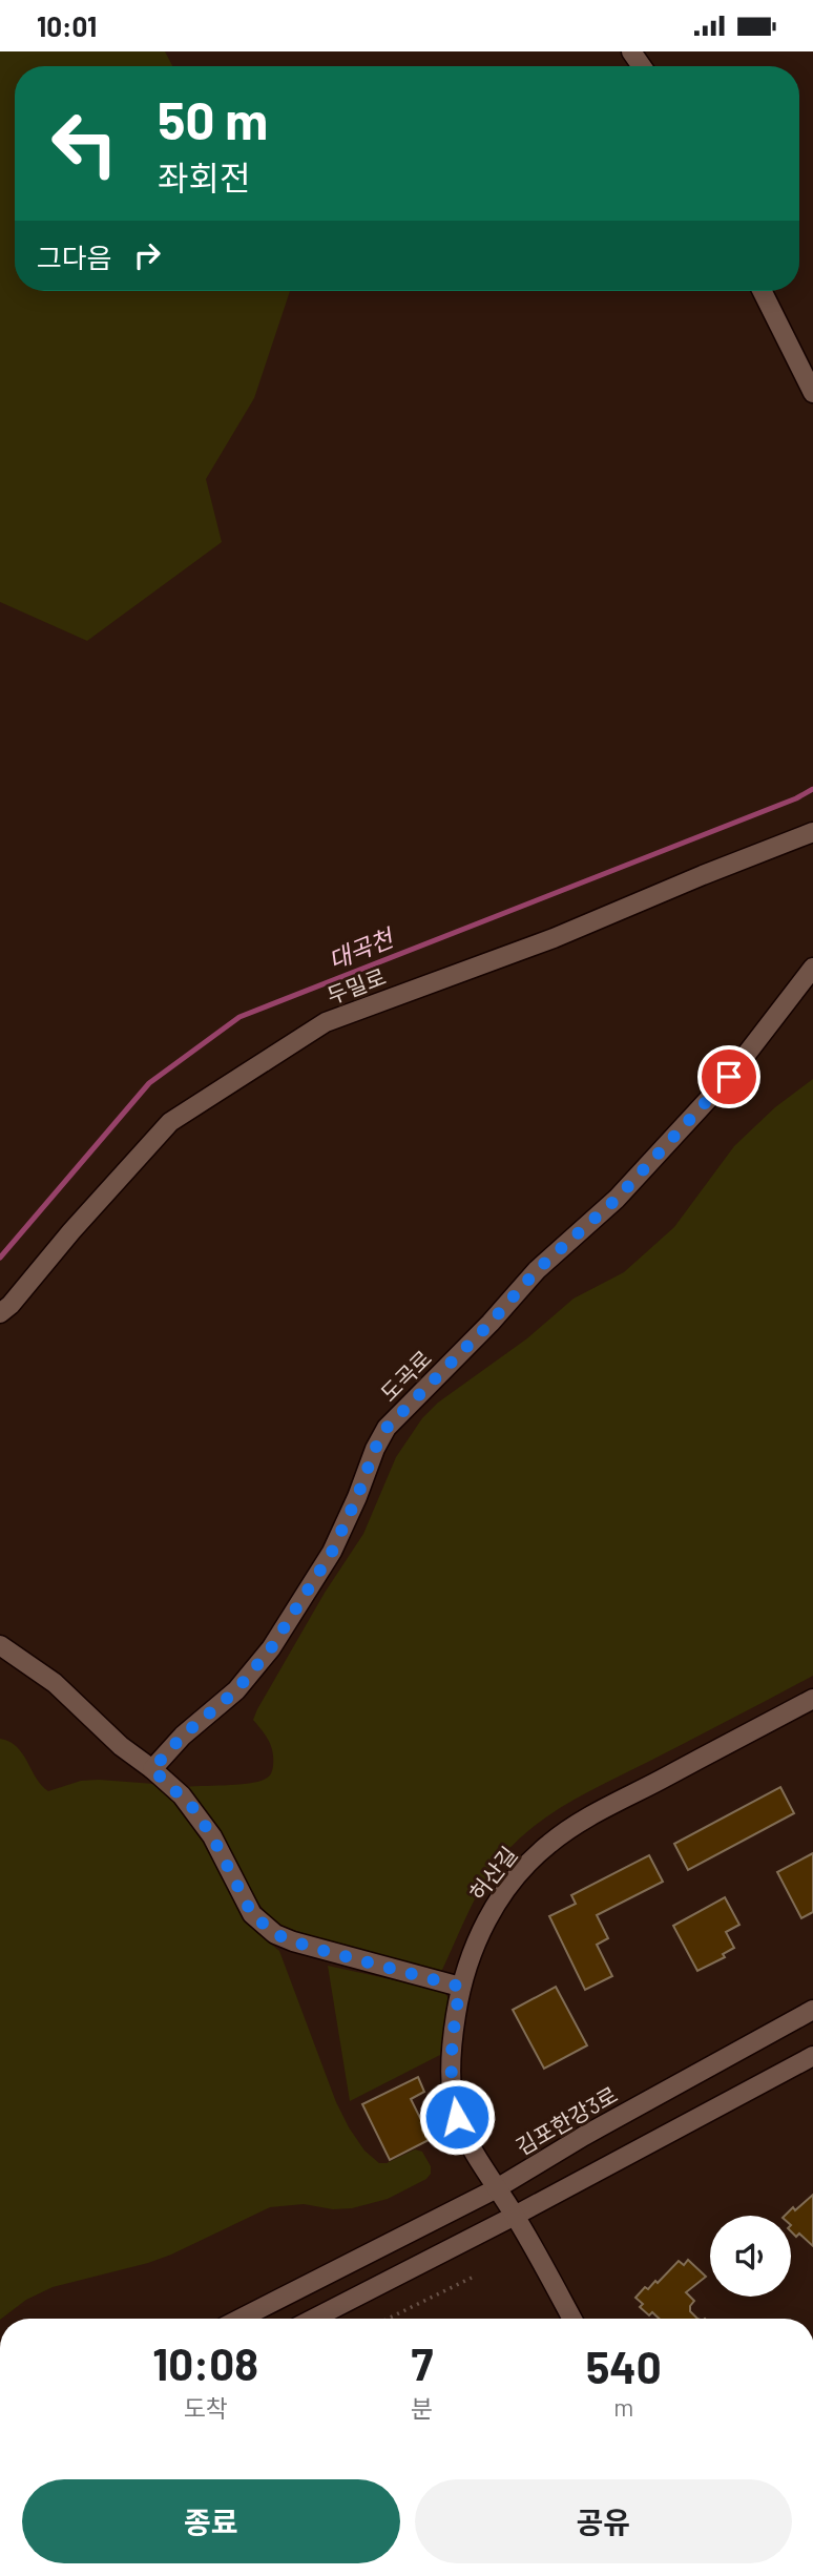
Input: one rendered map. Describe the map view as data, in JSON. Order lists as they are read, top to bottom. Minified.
{"streets":{"street":["두밀로","도곡로","허산길","김포한강3로"]},"crossings":[["허산길","김포한강3로"]],"water":["대곡천"],"page":{"status":"10:01","turn":["50 m","좌회전"],"then":"그다음","eta":["10:08","도착","7","분","540","m"],"buttons":["종료","공유"]}}
